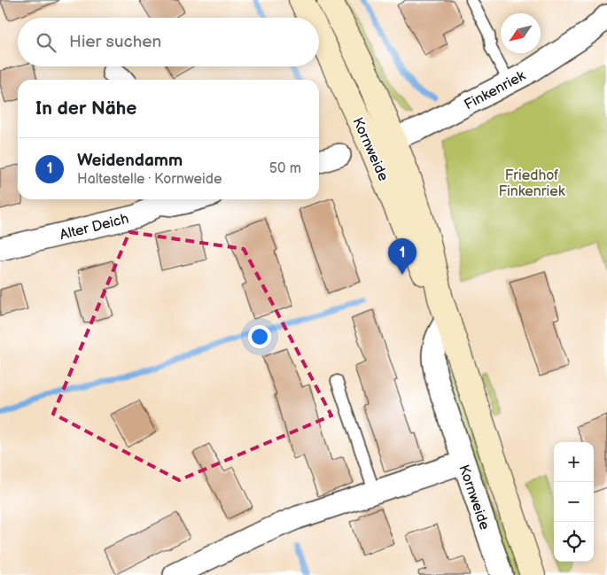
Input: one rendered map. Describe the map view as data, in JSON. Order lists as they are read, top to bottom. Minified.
{"streets":{"main road":["Kornweide"],"street":["Finkenriek","Alter Deich"]},"crossings":[["Finkenriek","Kornweide"]],"parks":["Friedhof Finkenriek"],"north":"bottom left","page":{"search":"Hier suchen","heading":"In der Nähe","list":[{"mark":"1","name":"Weidendamm","note":"Haltestelle · Kornweide","value":"50 m"}],"pins":"1","map_buttons":["+","−"]}}
